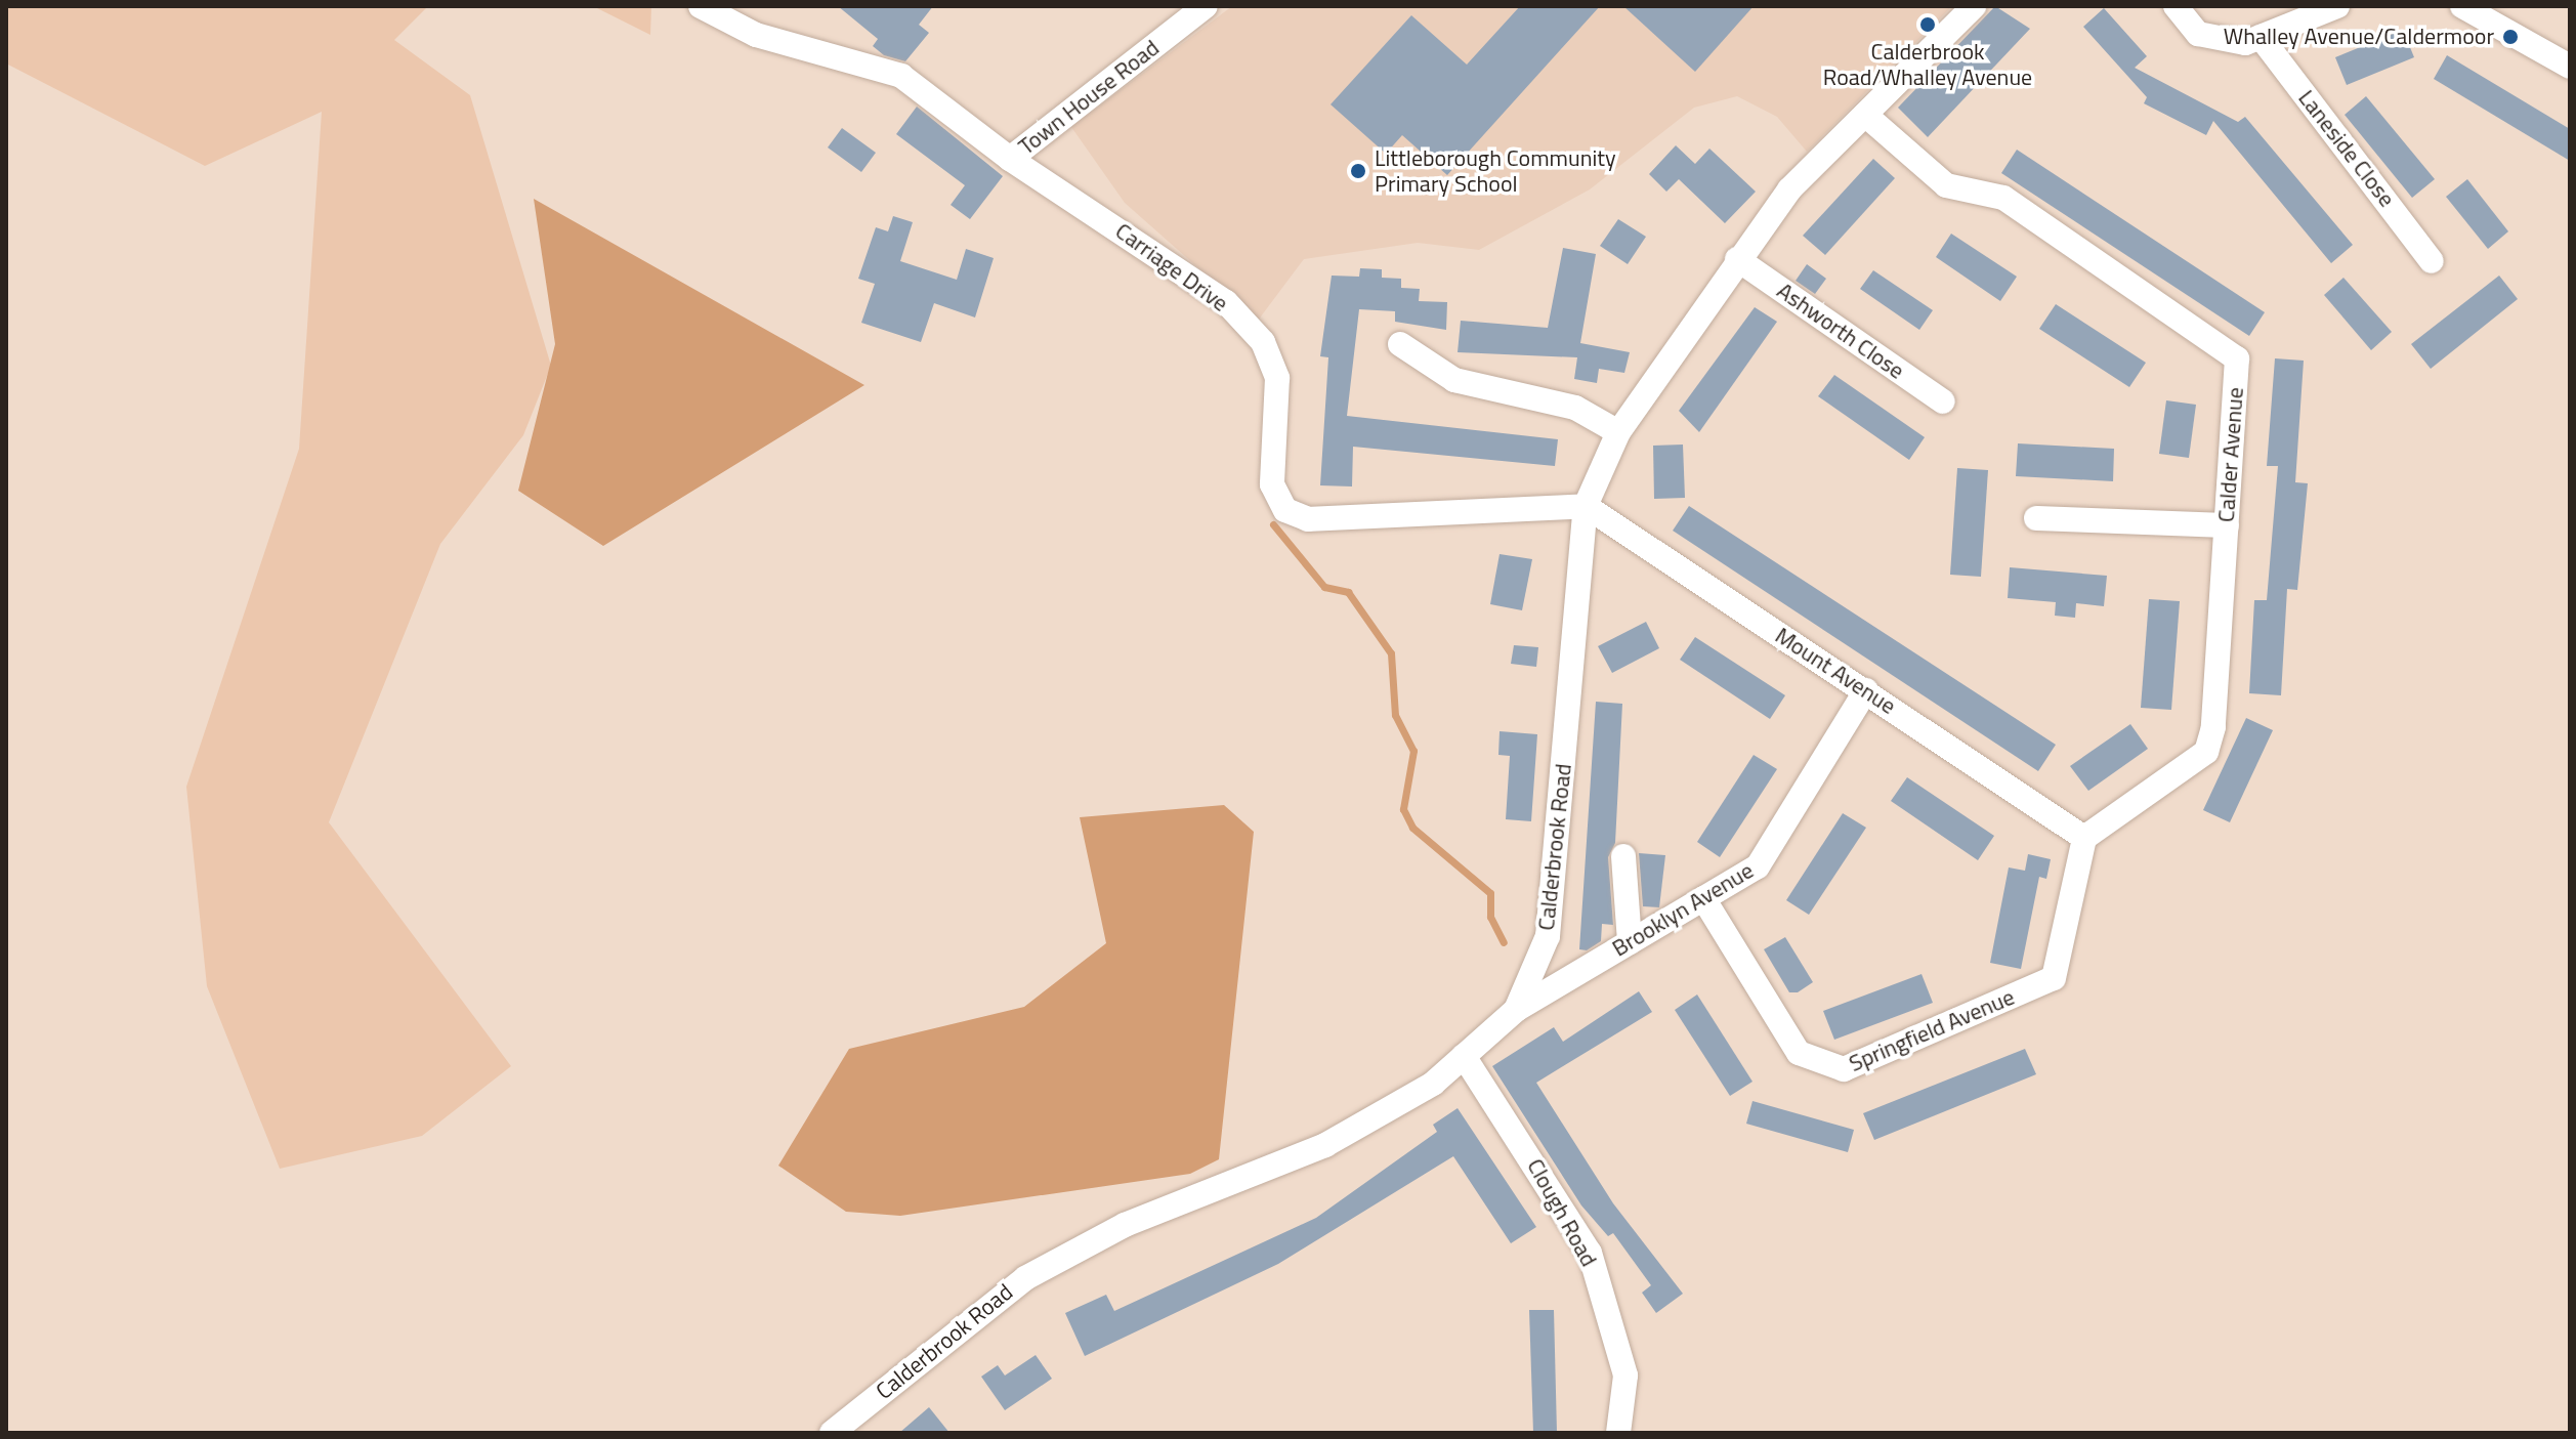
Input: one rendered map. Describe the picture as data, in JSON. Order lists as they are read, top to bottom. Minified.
{"streets":{"street":["Town House Road","Laneside Close","Carriage Drive","Ashworth Close","Calder Avenue","Mount Avenue","Calderbrook Road","Brooklyn Avenue","Springfield Avenue","Clough Road"]},"crossings":[["Town House Road","Carriage Drive"],["Carriage Drive","Mount Avenue"],["Carriage Drive","Calderbrook Road"],["Ashworth Close","Calderbrook Road"],["Calder Avenue","Mount Avenue"],["Calder Avenue","Calderbrook Road"],["Calder Avenue","Springfield Avenue"],["Mount Avenue","Calderbrook Road"],["Mount Avenue","Brooklyn Avenue"],["Mount Avenue","Springfield Avenue"],["Calderbrook Road","Brooklyn Avenue"],["Calderbrook Road","Clough Road"],["Brooklyn Avenue","Springfield Avenue"]],"places":["Calderbrook Road/Whalley Avenue","Whalley Avenue/Caldermoor","Littleborough Community Primary School"]}
